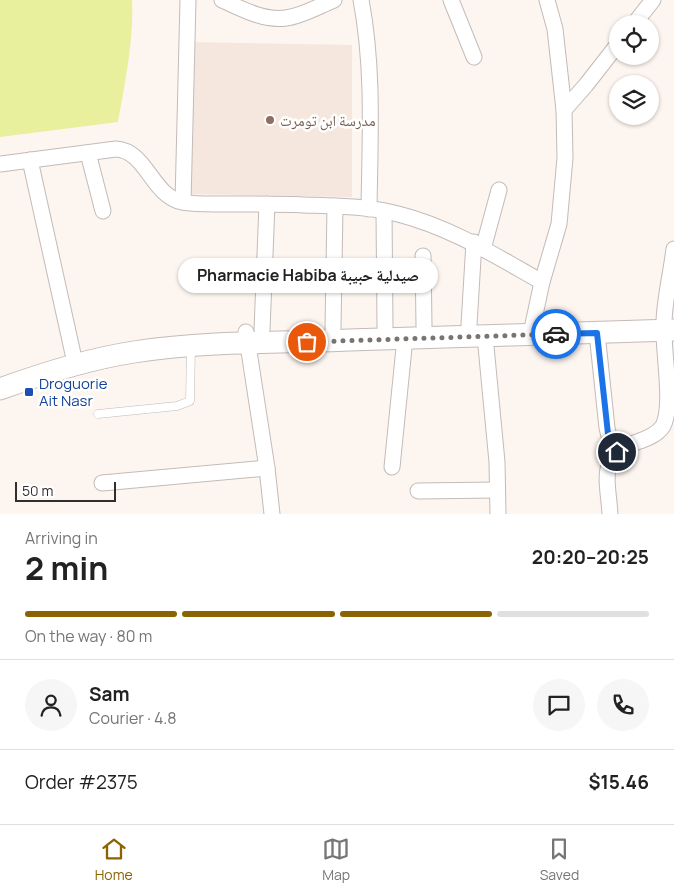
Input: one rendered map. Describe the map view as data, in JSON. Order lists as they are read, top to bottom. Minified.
{"places":{"other":["مدرسة ابن تومرت","Pharmacie Habiba صيدلية حبيبة"],"transit":["Droguorie Ait Nasr"]},"scale_bar":"50 m","page":{"bubble":"Pharmacie Habiba صيدلية حبيبة","scale":"50 m","heading":["2 min","Arriving in","20:20–20:25"],"panel":["Sam","Courier · 4.8","Order #2375","$15.46"],"bar":"On the way · 80 m","tabs":["Home","Map","Saved"]}}
